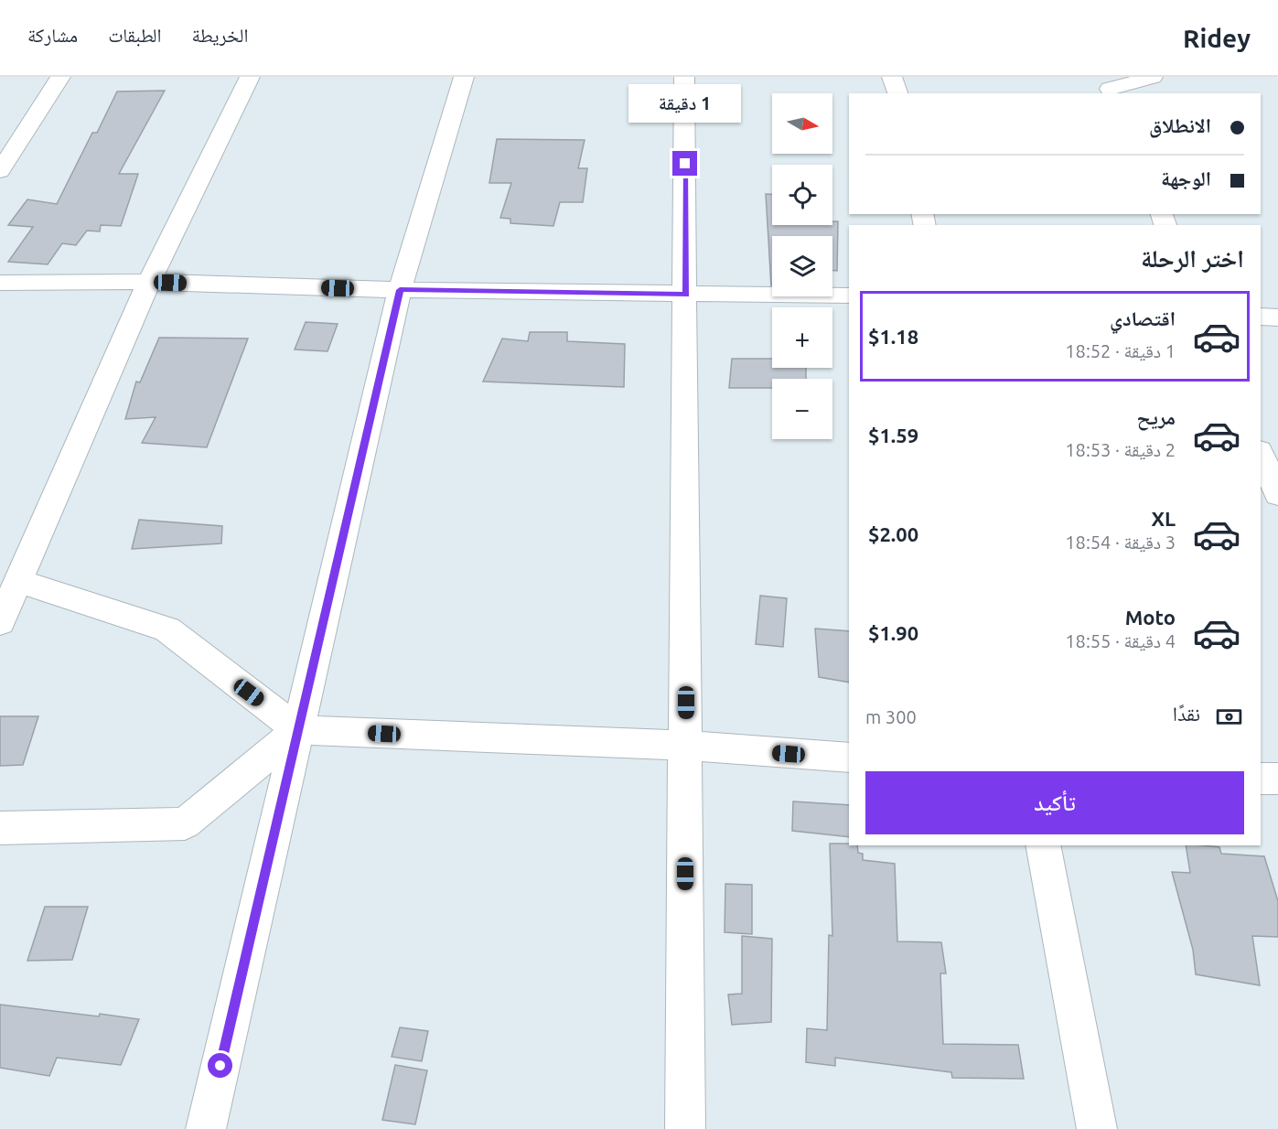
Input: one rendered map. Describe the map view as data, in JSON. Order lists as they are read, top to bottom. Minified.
{"north":"right","page":{"header":"Ridey","nav":["الخريطة","الطبقات","مشاركة"],"bubble":"1 دقيقة","map_buttons":["+","−"],"banner":["الانطلاق","الوجهة"],"heading":"اختر الرحلة","list":[{"name":"اقتصادي","note":"1 دقيقة · 18:52","value":"$1.18"},{"name":"مريح","note":"2 دقيقة · 18:53","value":"$1.59"},{"name":"XL","note":"3 دقيقة · 18:54","value":"$2.00"},{"name":"Moto","note":"4 دقيقة · 18:55","value":"$1.90"}],"pay":["نقدًا","300 m"],"buttons":"تأكيد"}}
